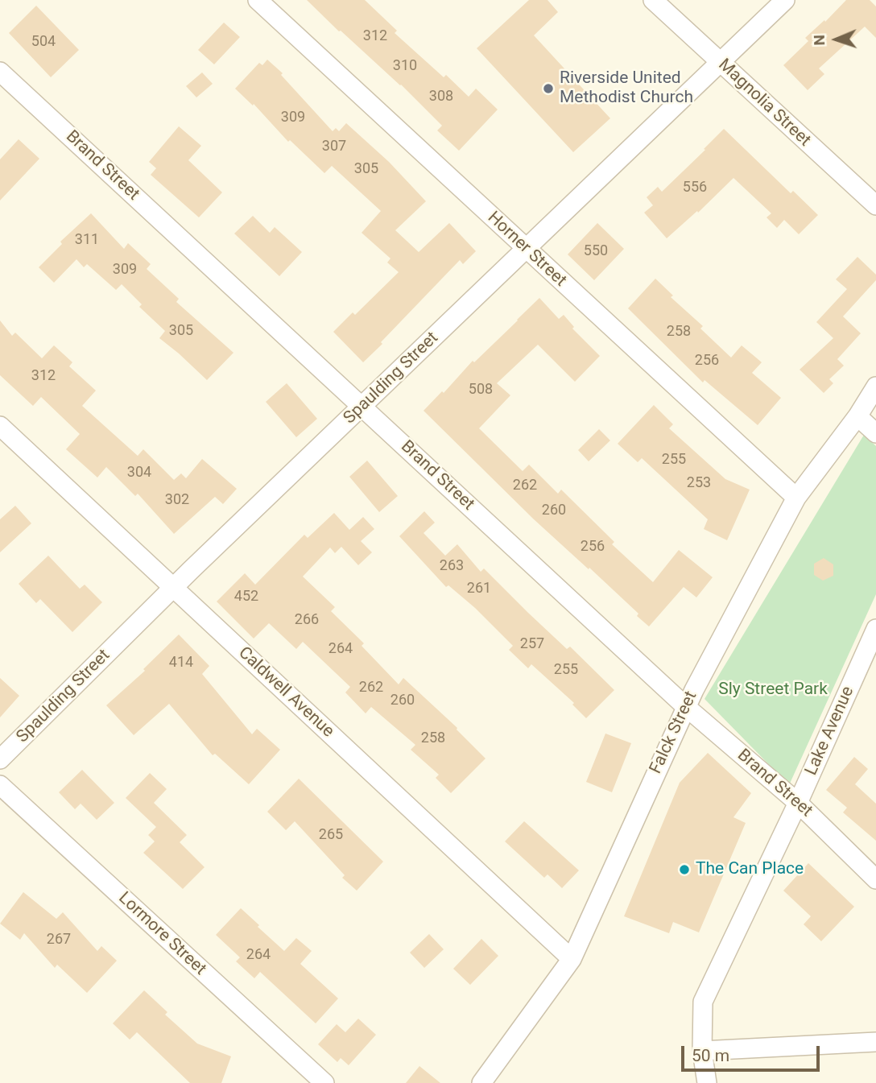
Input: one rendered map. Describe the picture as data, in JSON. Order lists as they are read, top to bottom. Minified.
{"streets":{"street":["Magnolia Street","Brand Street","Horner Street","Spaulding Street","Caldwell Avenue","Lake Avenue","Falck Street","Lormore Street"]},"crossings":[["Magnolia Street","Spaulding Street"],["Brand Street","Spaulding Street"],["Brand Street","Lake Avenue"],["Brand Street","Falck Street"],["Horner Street","Spaulding Street"],["Horner Street","Falck Street"],["Spaulding Street","Caldwell Avenue"],["Caldwell Avenue","Falck Street"]],"parks":["Sly Street Park"],"places":["Riverside United Methodist Church","The Can Place"],"house_numbers":["312","504","310","308","309","307","305","556","311","550","309","305","258","256","312","508","255","304","253","262","302","260","256","263","261","452","266","257","264","414","255","262","260","258","265","267","264"],"scale_bar":"50 m","north":"left"}
